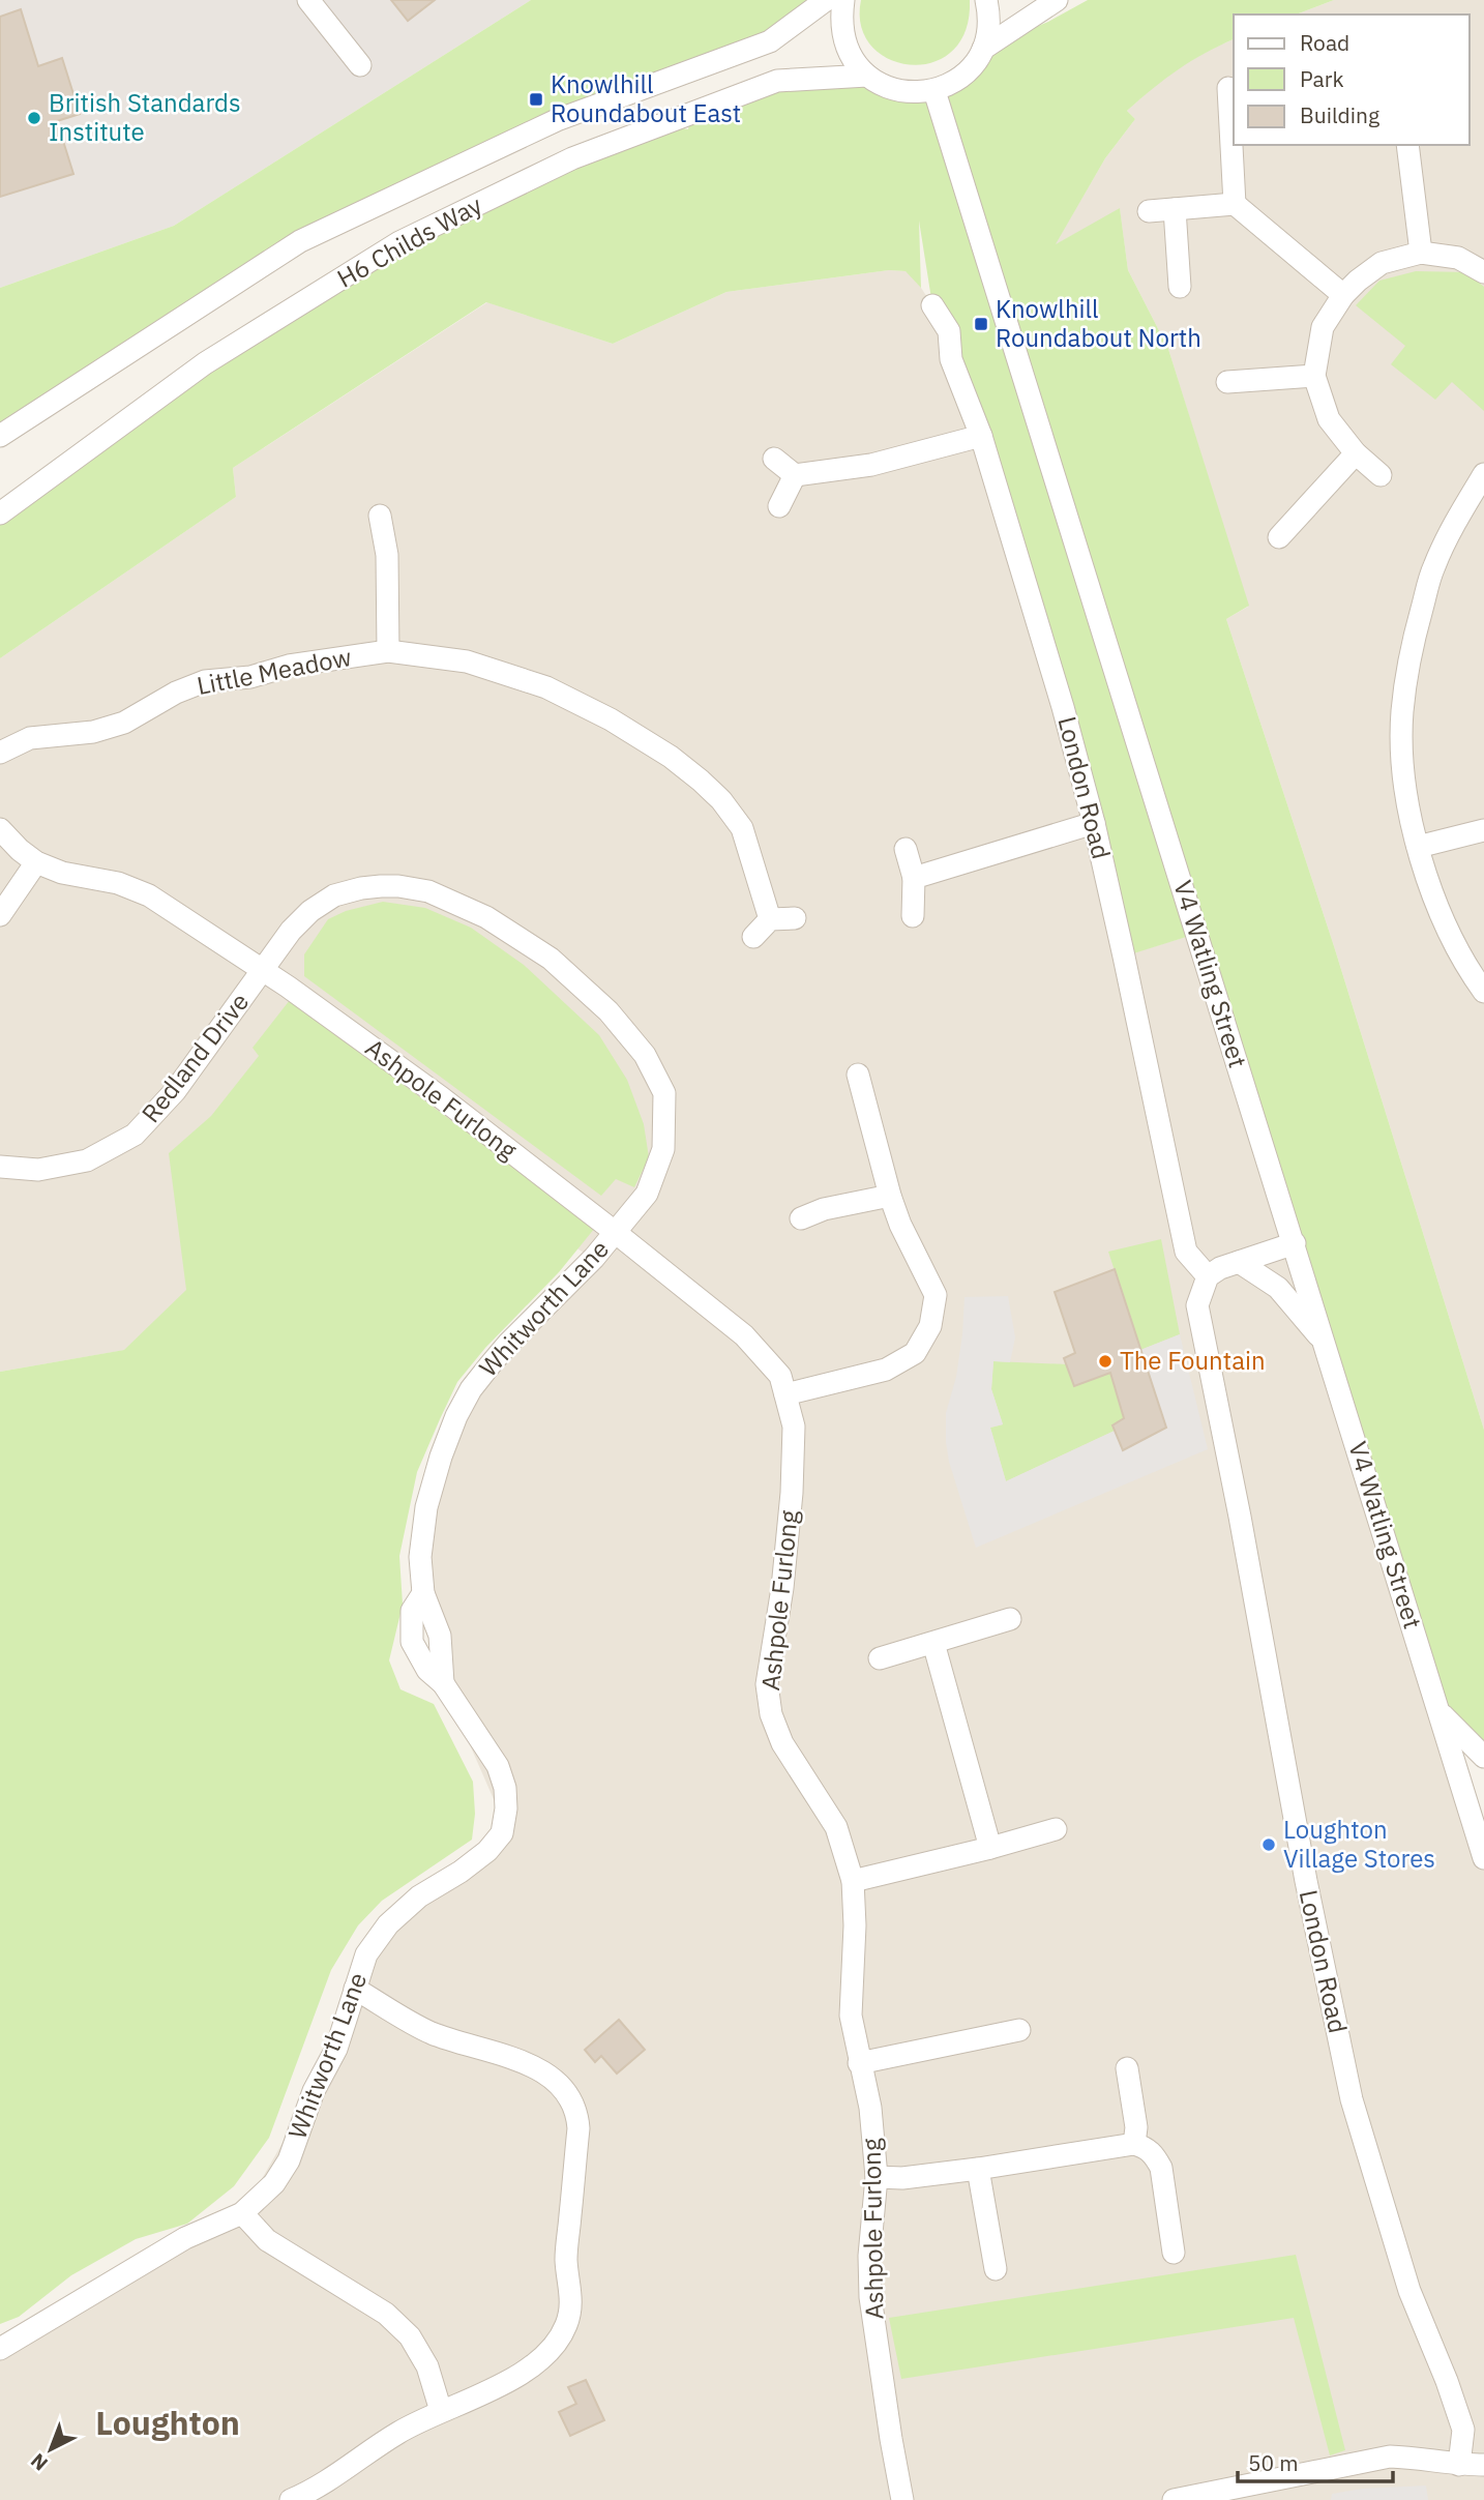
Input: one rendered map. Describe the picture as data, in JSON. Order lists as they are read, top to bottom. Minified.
{"streets":{"street":["H6 Childs Way","Little Meadow","London Road","V4 Watling Street","Redland Drive","Ashpole Furlong","Whitworth Lane"]},"crossings":[["Redland Drive","Ashpole Furlong"],["Ashpole Furlong","Whitworth Lane"]],"districts":["Loughton"],"places":{"transit":["Knowlhill Roundabout East","Knowlhill Roundabout North"],"other":["British Standards Institute","The Fountain","Loughton Village Stores"]},"legend":["Road","Park","Building"],"scale_bar":"50 m","north":"bottom left"}
